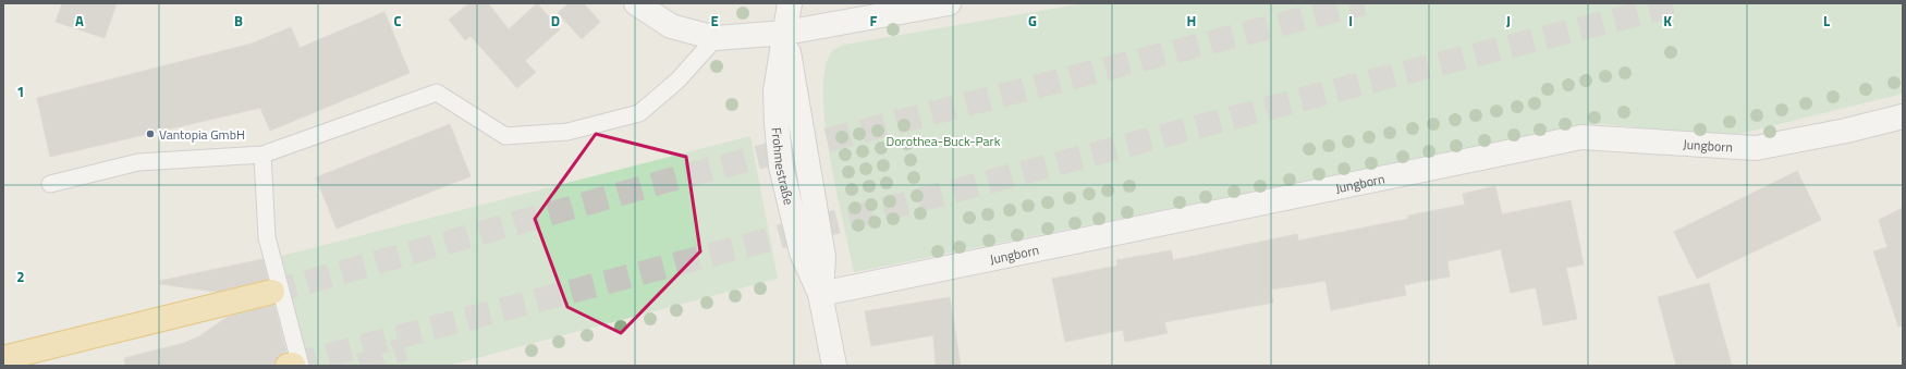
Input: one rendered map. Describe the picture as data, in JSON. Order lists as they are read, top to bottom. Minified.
{"streets":{"street":["Jungborn","Frohmestraße"]},"crossings":[["Jungborn","Frohmestraße"]],"parks":["Dorothea-Buck-Park"],"places":["Vantopia GmbH"],"grid":{"columns":["A","B","C","D","E","F","G","H","I","J","K","L"],"rows":["1","2"]}}
